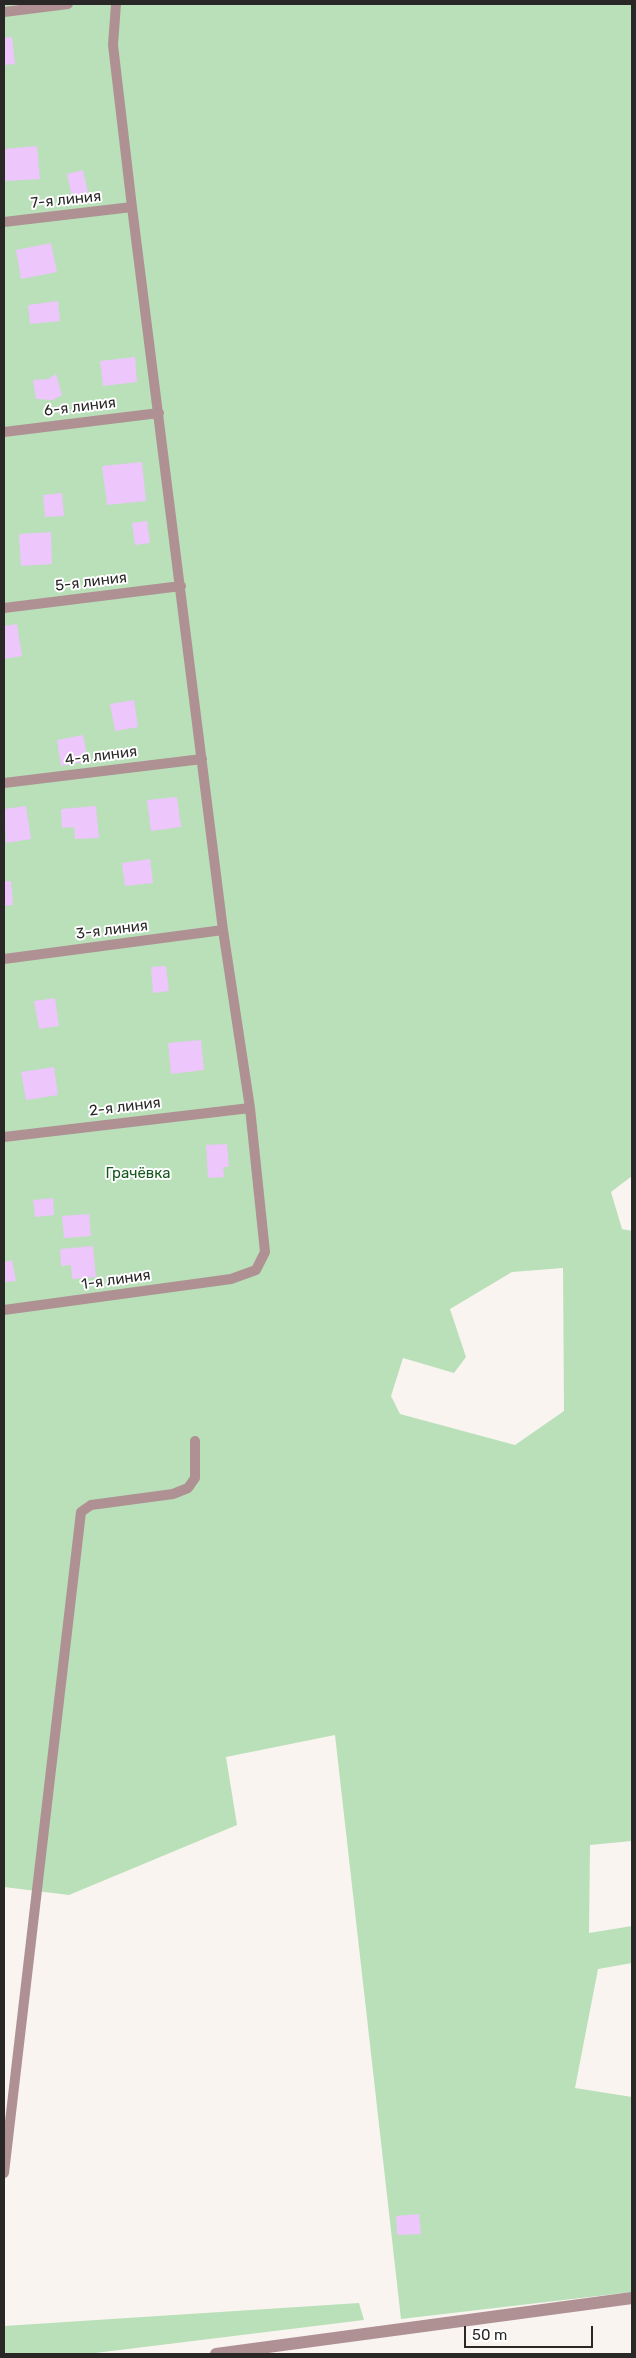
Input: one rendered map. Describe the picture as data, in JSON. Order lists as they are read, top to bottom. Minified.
{"streets":{"lane":["7-я линия","6-я линия","5-я линия","4-я линия","3-я линия","2-я линия","1-я линия"]},"crossings":[["7-я линия","1-я линия"],["6-я линия","1-я линия"],["5-я линия","1-я линия"],["4-я линия","1-я линия"],["3-я линия","1-я линия"],["2-я линия","1-я линия"]],"parks":["Грачёвка"],"scale_bar":"50 m"}
